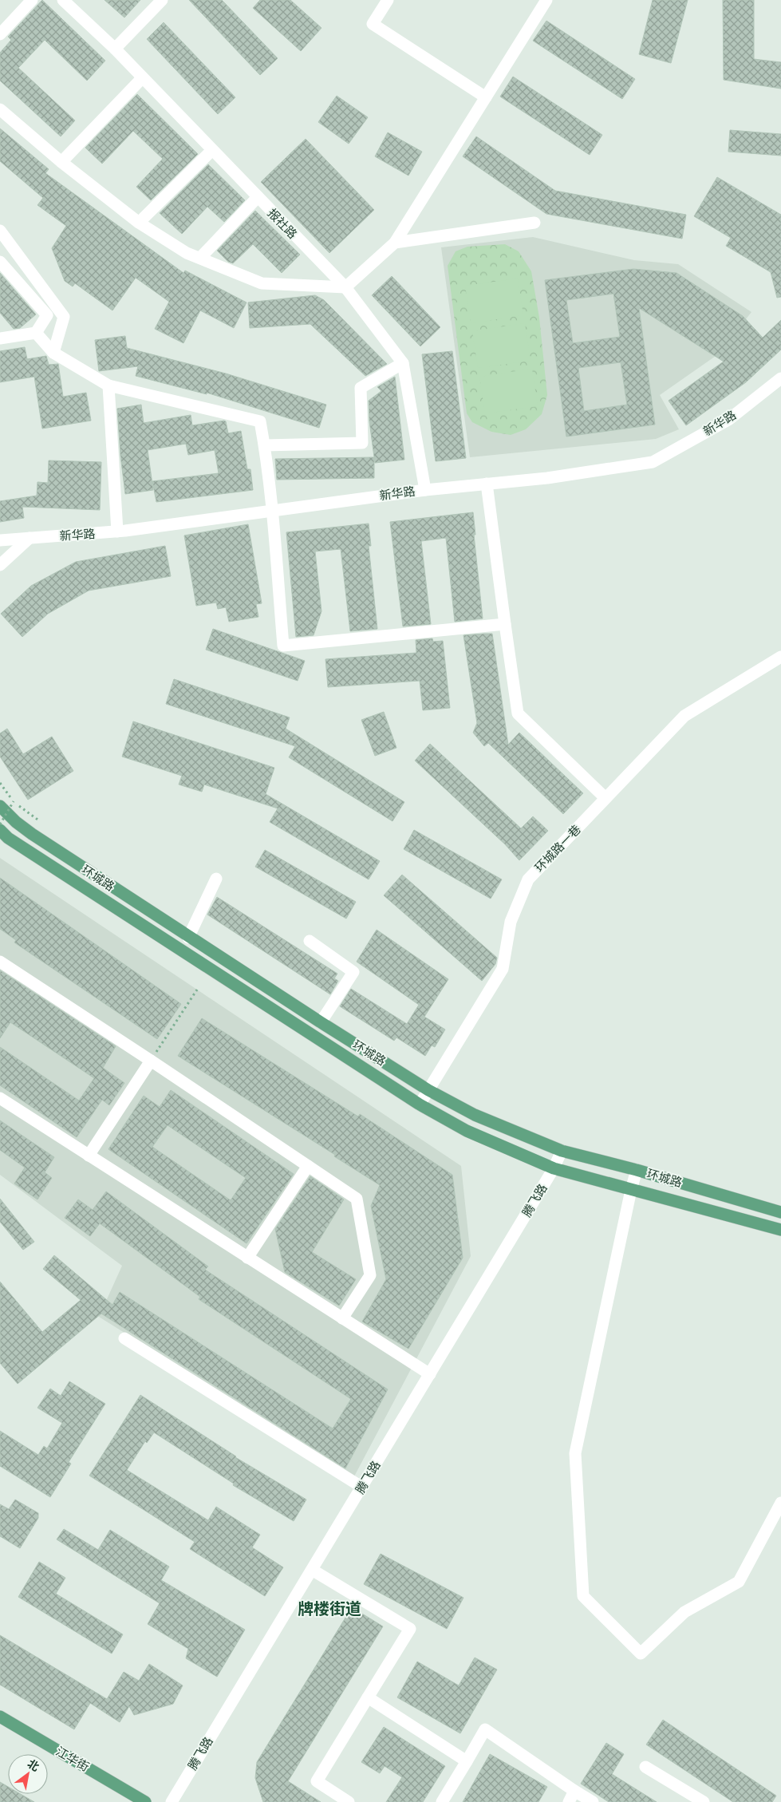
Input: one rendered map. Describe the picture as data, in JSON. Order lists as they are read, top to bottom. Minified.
{"streets":{"main road":["环城路","江华街"],"street":["报社路","新华路","环城路一巷","腾飞路"]},"crossings":[["报社路","新华路"],["环城路一巷","环城路"],["环城路","腾飞路"]],"districts":["牌楼街道"],"north":"top right"}
